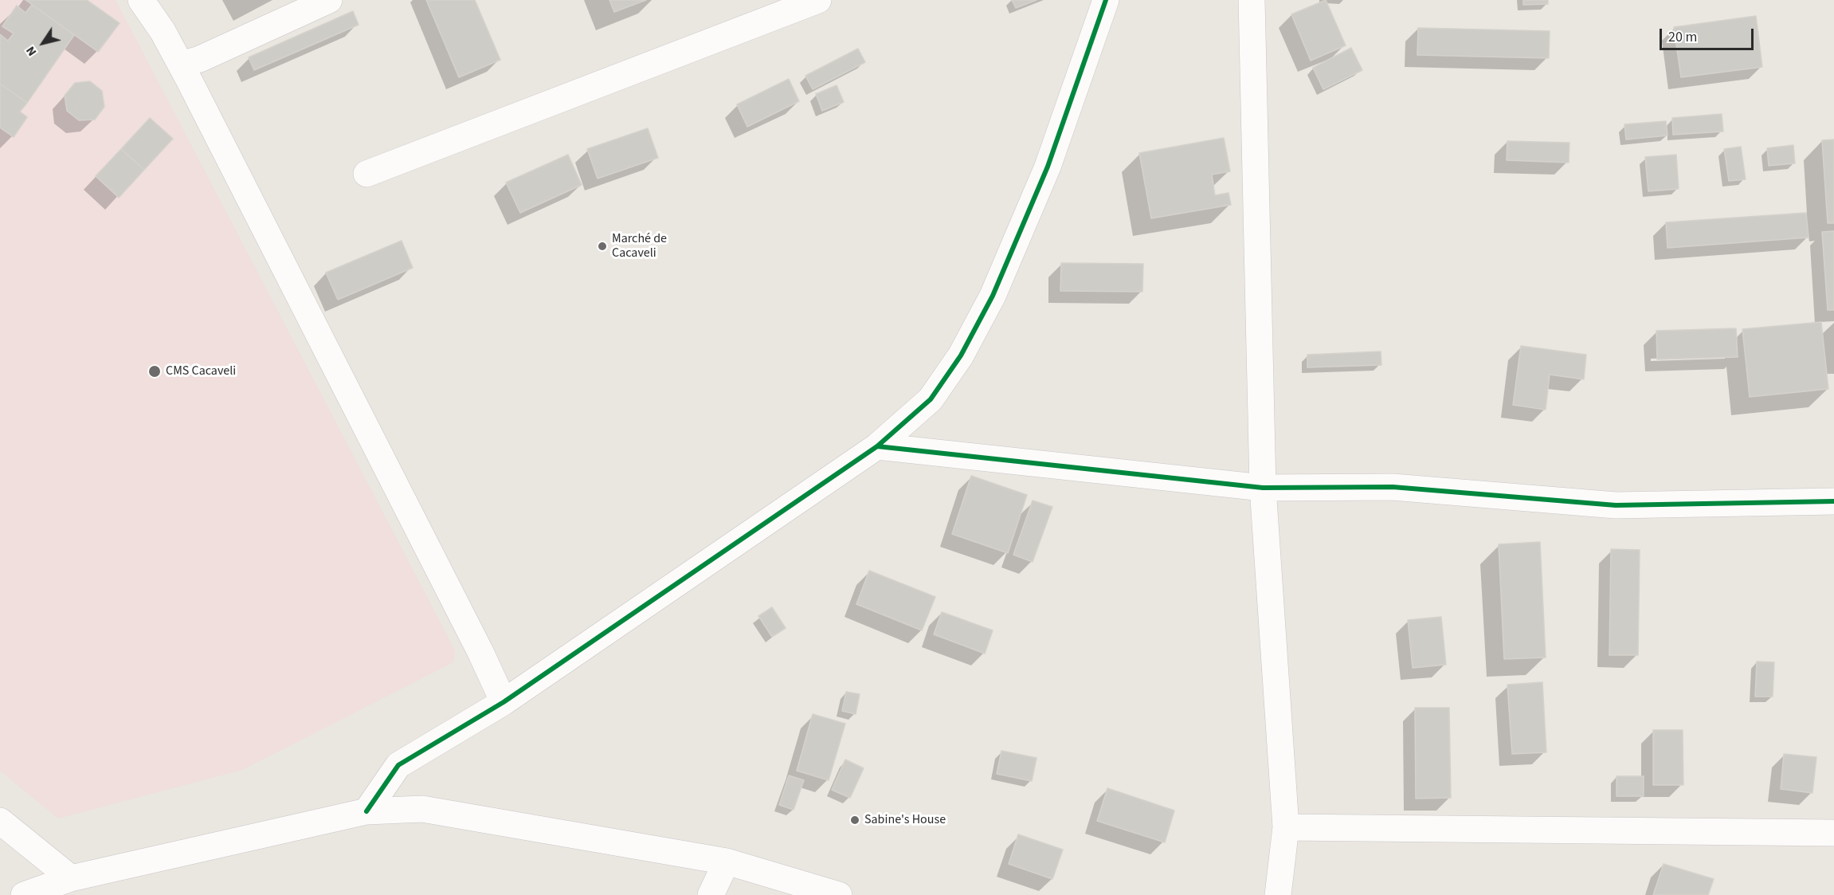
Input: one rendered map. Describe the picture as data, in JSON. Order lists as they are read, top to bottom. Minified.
{"places":["Marché de Cacaveli","CMS Cacaveli","Sabine's House"],"scale_bar":"20 m","north":"bottom left"}
